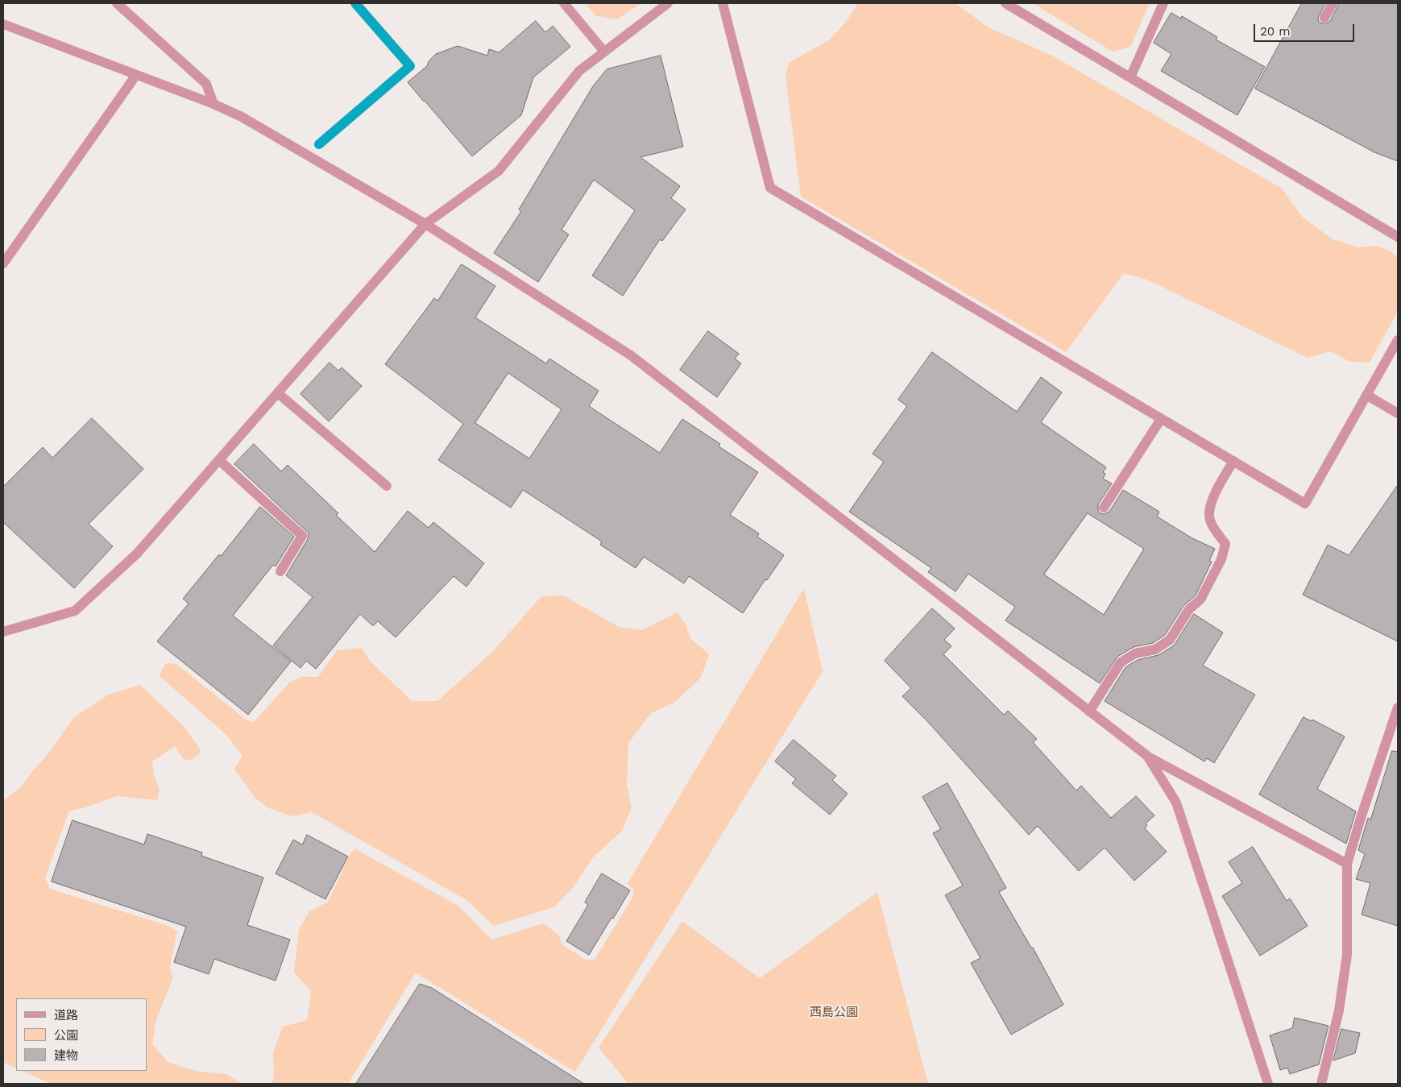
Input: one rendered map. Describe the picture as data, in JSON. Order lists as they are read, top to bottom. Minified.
{"parks":["西島公園"],"legend":["道路","公園","建物"],"scale_bar":"20 m"}
